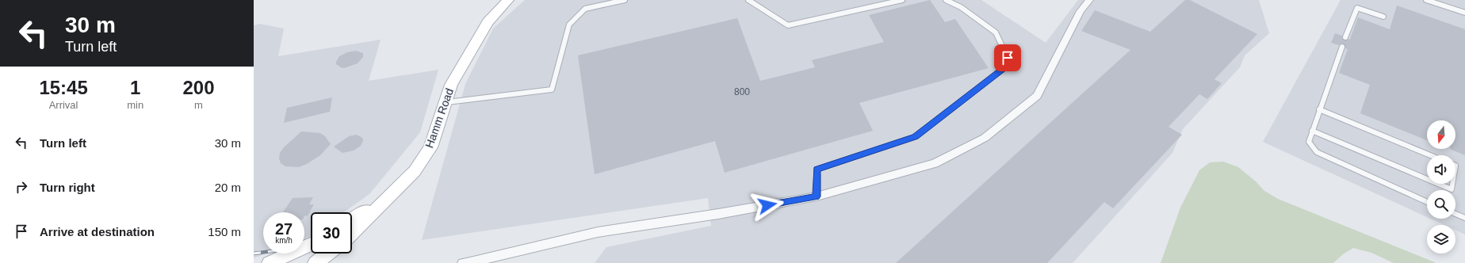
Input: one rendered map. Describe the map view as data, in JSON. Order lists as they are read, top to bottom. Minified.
{"streets":{"main road":["Hamm Road"]},"house_numbers":["800"],"north":"bottom","page":{"turn":["30 m","Turn left"],"eta":["15:45","Arrival","1","min","200","m"],"list":[{"name":"Turn left","value":"30 m"},{"name":"Turn right","value":"20 m"},{"name":"Arrive at destination","value":"150 m"}],"speed":"27 km/h","limit":"30"}}
